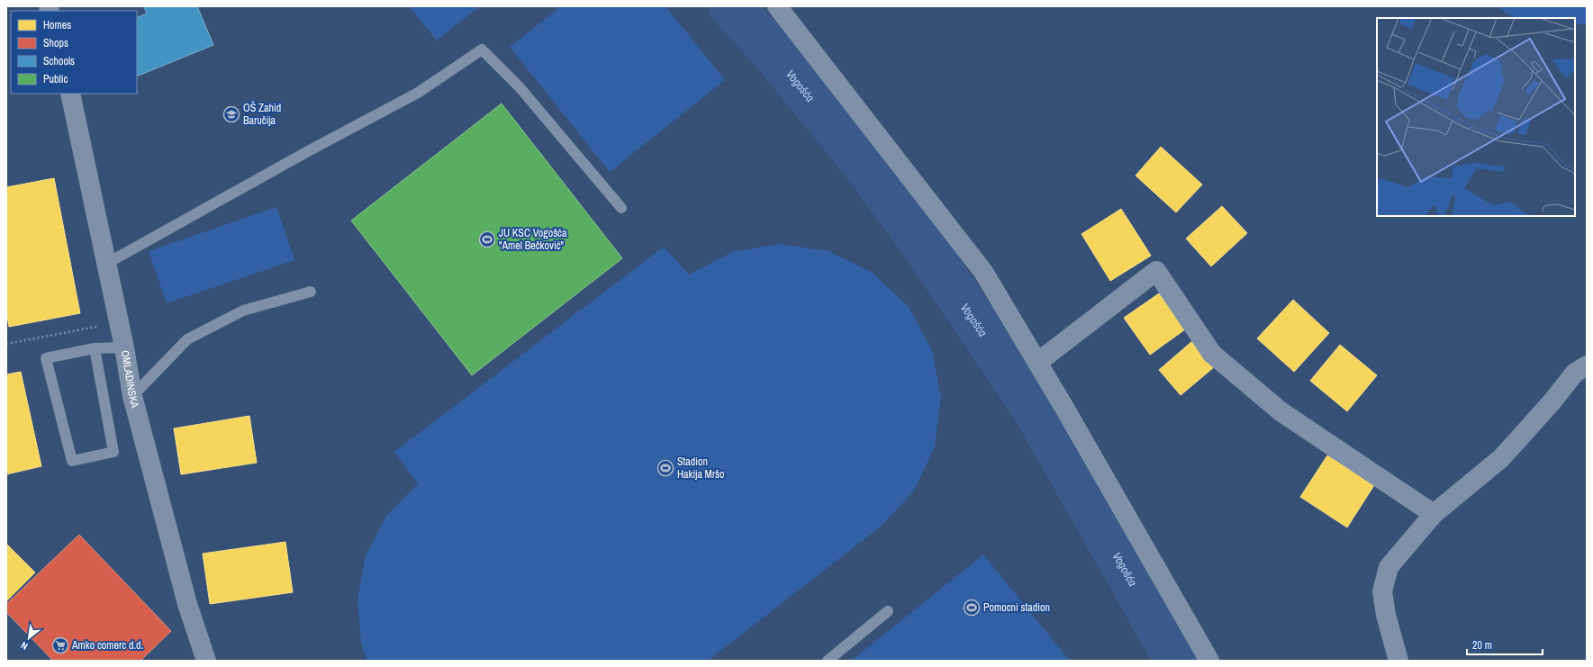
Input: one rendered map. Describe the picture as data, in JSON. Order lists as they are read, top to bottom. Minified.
{"streets":{"street":["OMLADINSKA"]},"water":["Vogošća"],"places":{"school or university":["OŠ Zahid Baručija"],"sports":["JU KSC Vogošća \"Amel Bečković\"","Stadion Hakija Mršo","Pomocni stadion"],"supermarket":["Amko comerc d.d."]},"legend":["Homes","Shops","Schools","Public"],"scale_bar":"20 m","north":"bottom left"}
